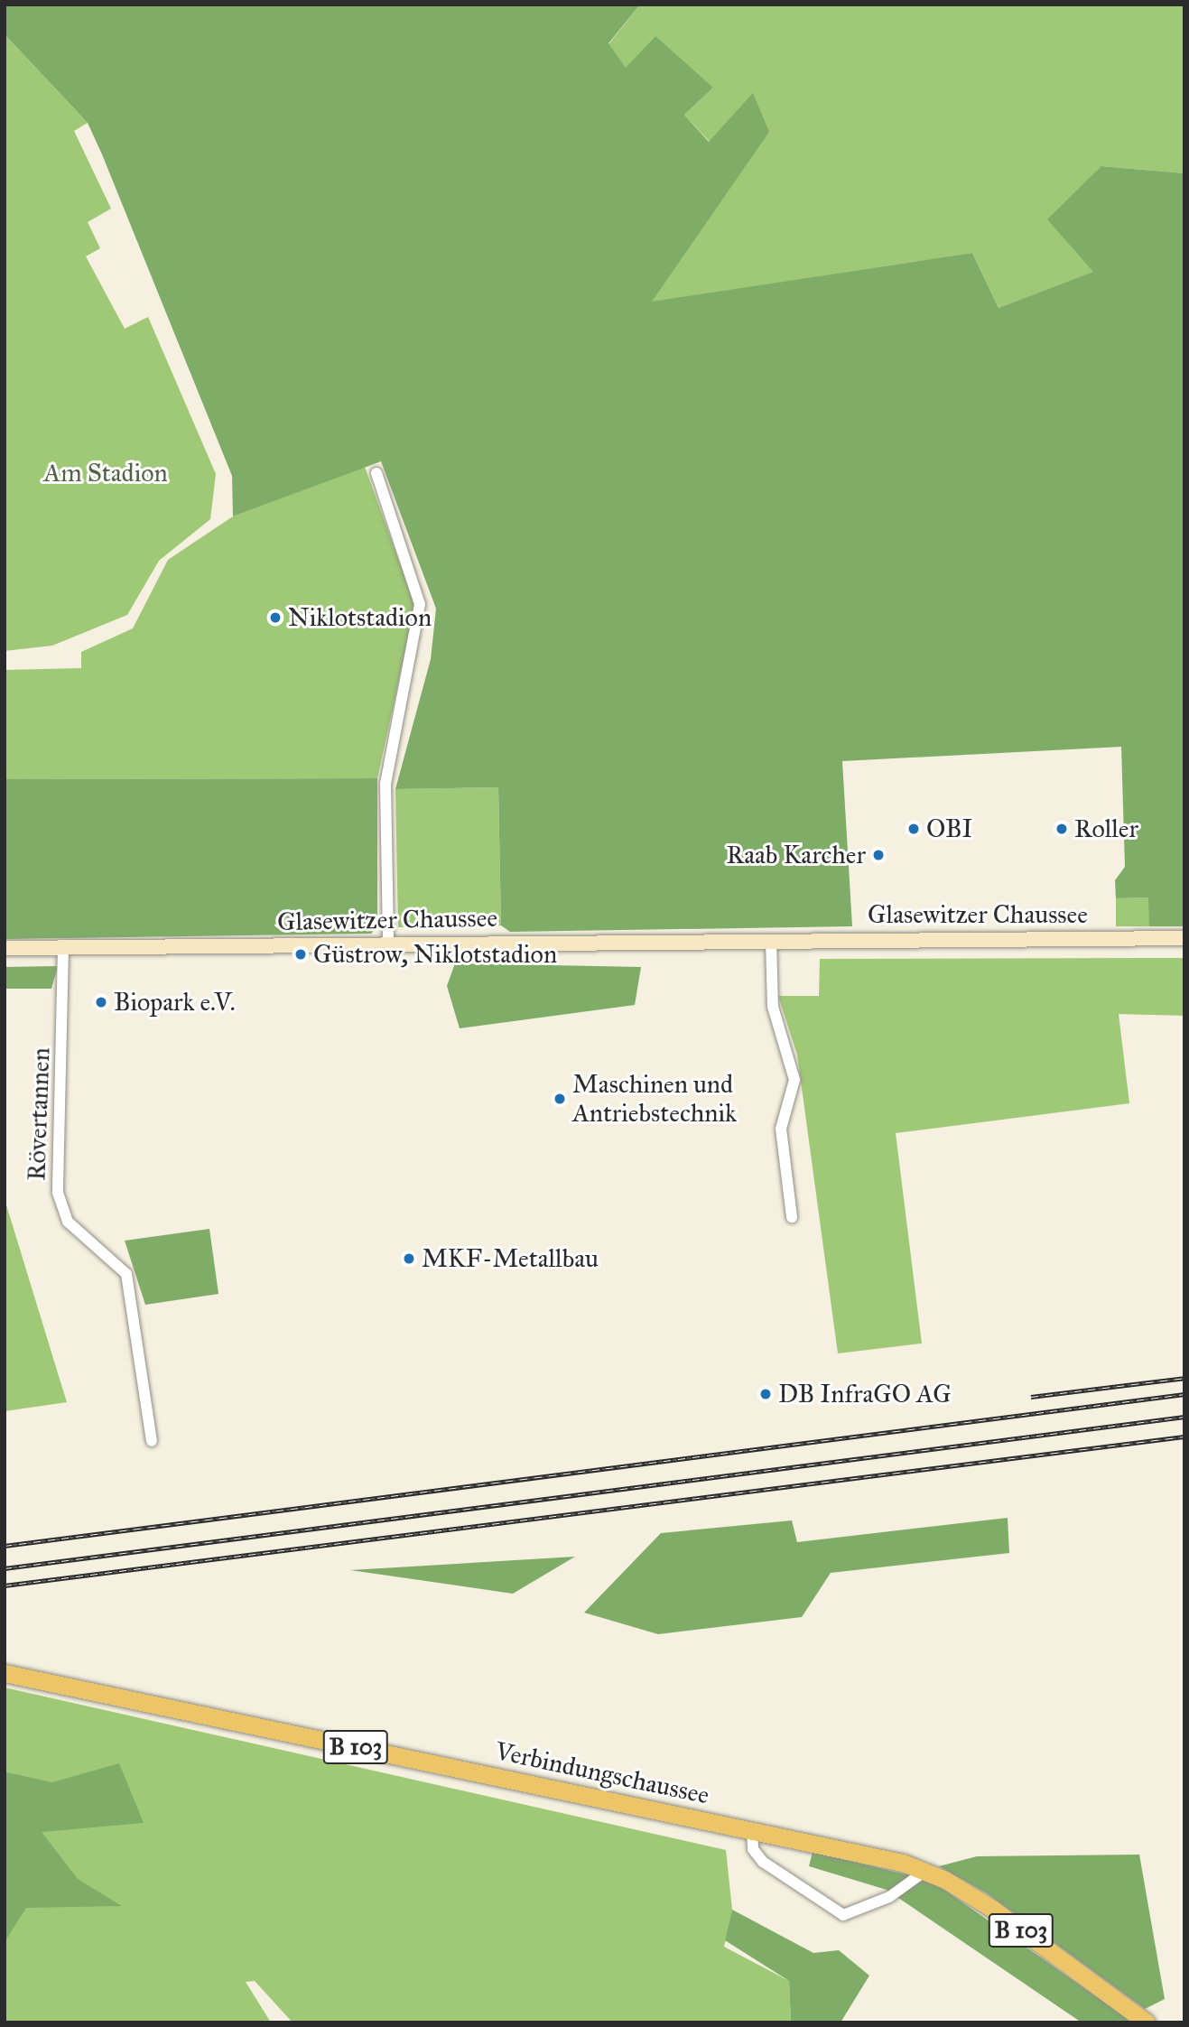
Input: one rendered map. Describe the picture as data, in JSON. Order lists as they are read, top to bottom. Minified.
{"streets":{"main road":["Glasewitzer Chaussee","B 103","Verbindungschaussee"],"street":["Rövertannen"]},"crossings":[["Glasewitzer Chaussee","Rövertannen"]],"parks":["Am Stadion"],"places":["Niklotstadion","OBI","Roller","Raab Karcher","Güstrow, Niklotstadion","Biopark e.V.","Maschinen und Antriebstechnik","MKF-Metallbau","DB InfraGO AG"]}
